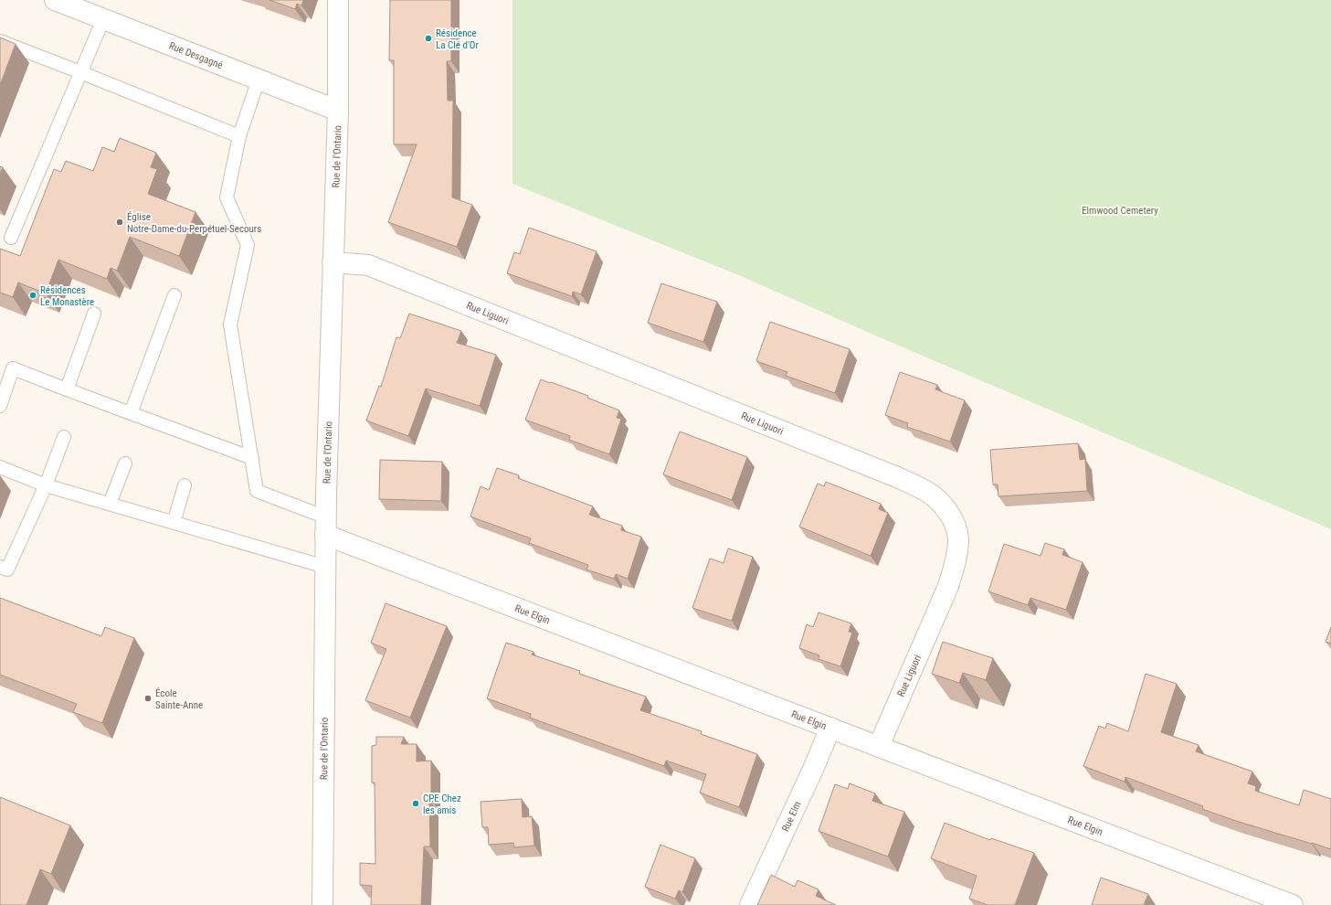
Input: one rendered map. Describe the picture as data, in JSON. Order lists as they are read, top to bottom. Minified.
{"streets":{"street":["Rue Desgagné","Rue de l'Ontario","Rue Liguori","Rue Elgin","Rue Elm"]},"crossings":[["Rue Desgagné","Rue de l'Ontario"],["Rue de l'Ontario","Rue Liguori"],["Rue de l'Ontario","Rue Elgin"],["Rue Liguori","Rue Elgin"],["Rue Elgin","Rue Elm"]],"parks":["Elmwood Cemetery"],"places":["Résidence La Clé d'Or","Église Notre-Dame-du-Perpétuel-Secours","Résidences Le Monastère","École Sainte-Anne","CPE Chez les amis"]}
